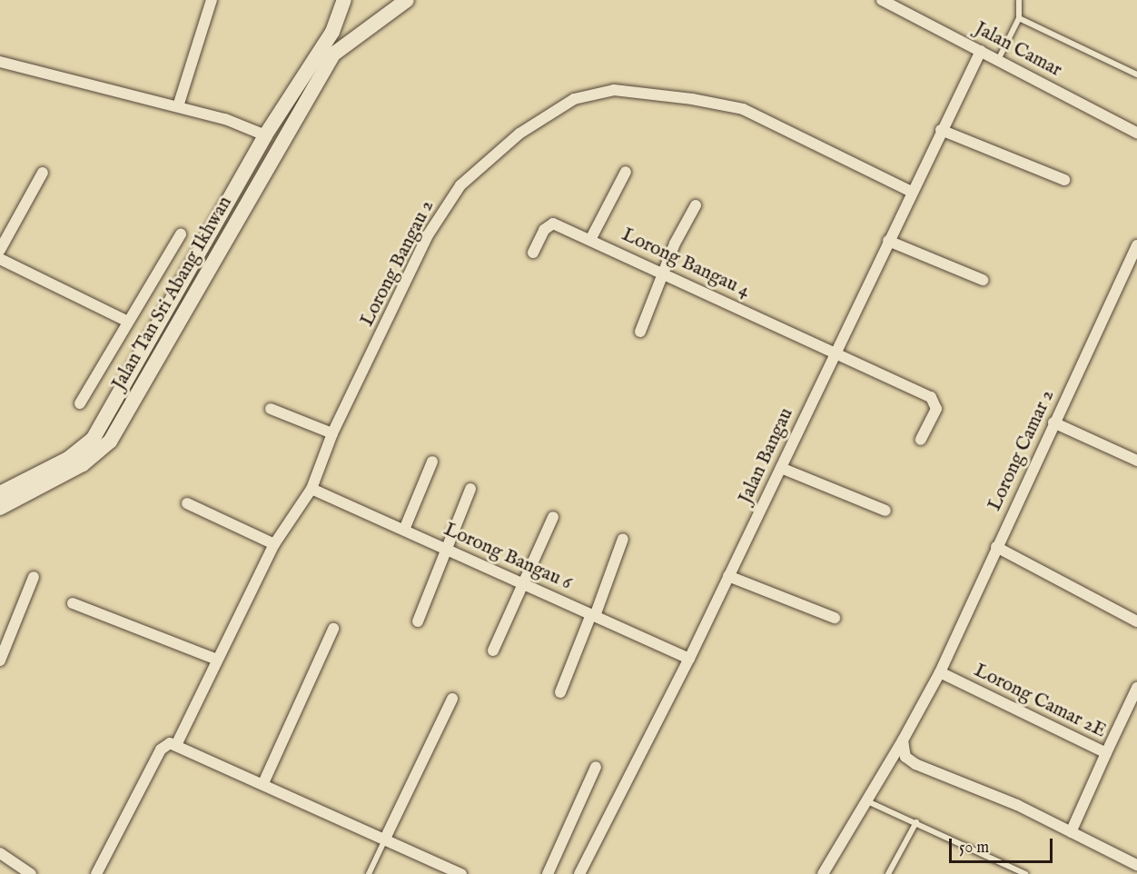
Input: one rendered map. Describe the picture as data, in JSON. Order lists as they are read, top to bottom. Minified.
{"streets":{"street":["Jalan Camar","Lorong Bangau 2","Lorong Bangau 4","Jalan Tan Sri Abang Ikhwan","Lorong Camar 2","Jalan Bangau","Lorong Bangau 6","Lorong Camar 2E"]},"crossings":[["Jalan Camar","Jalan Bangau"],["Lorong Bangau 2","Jalan Bangau"],["Lorong Bangau 2","Lorong Bangau 6"],["Lorong Bangau 4","Jalan Bangau"],["Lorong Camar 2","Lorong Camar 2E"],["Jalan Bangau","Lorong Bangau 6"]],"scale_bar":"50 m"}
